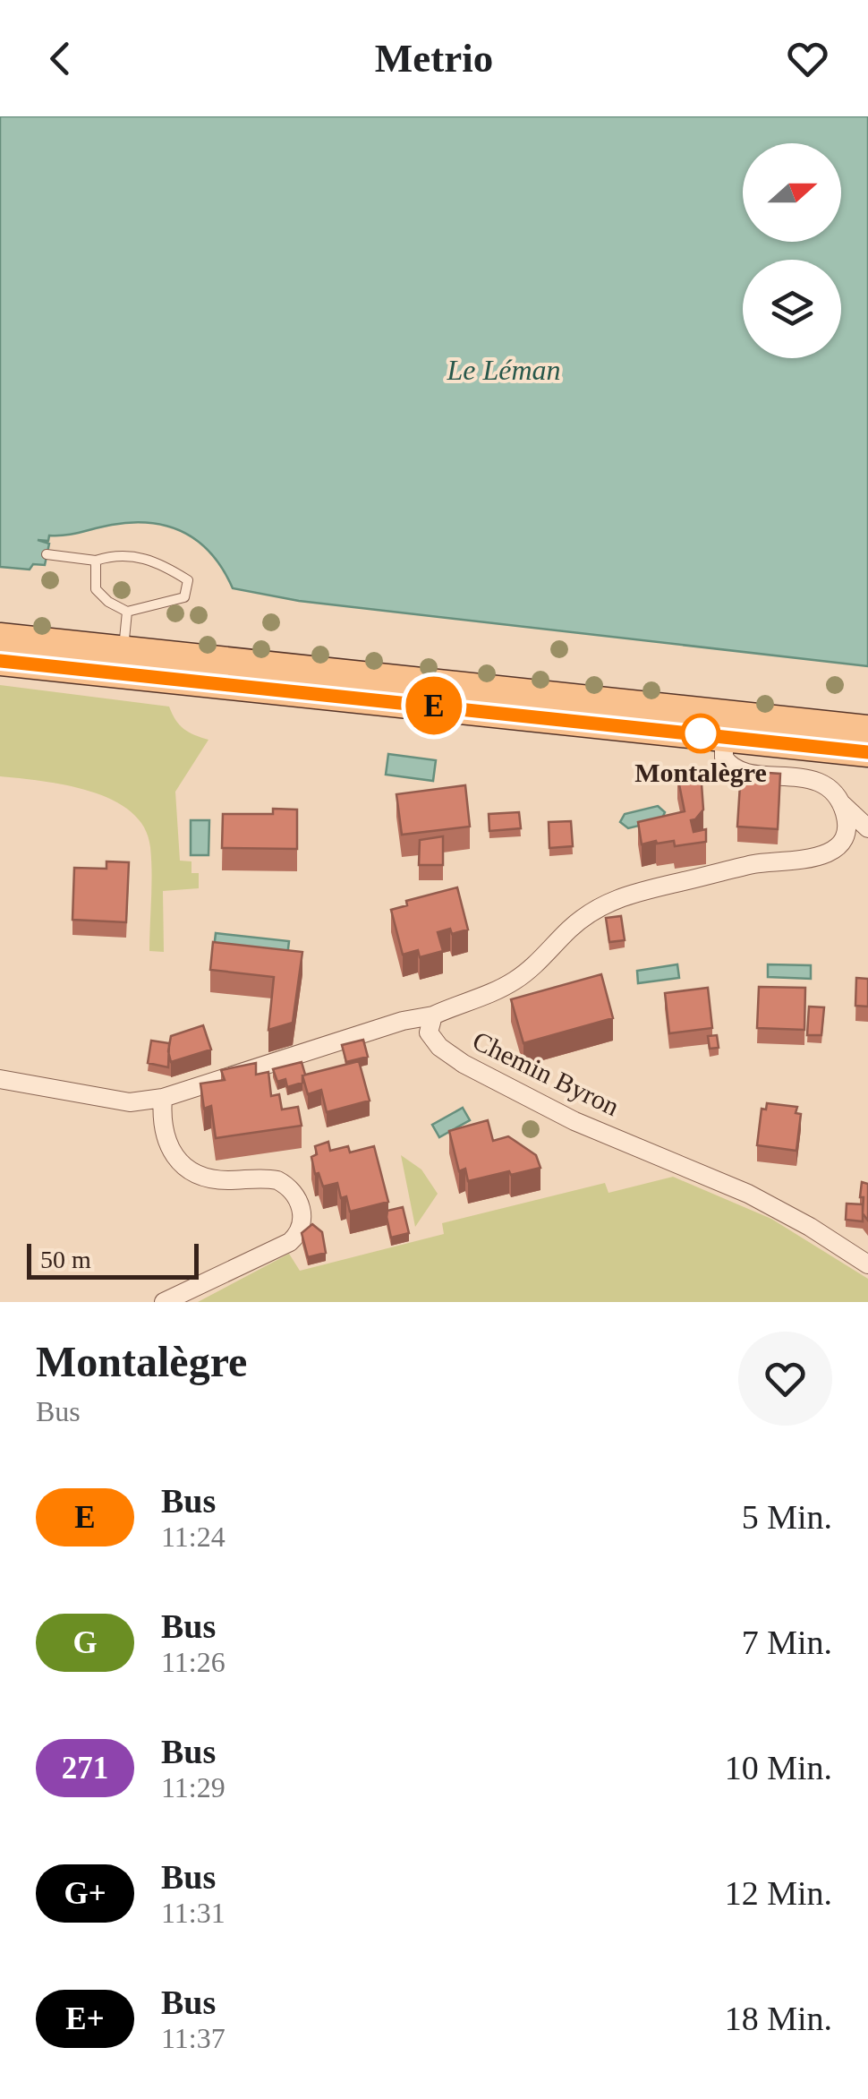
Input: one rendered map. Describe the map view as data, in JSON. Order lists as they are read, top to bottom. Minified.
{"streets":{"street":["Chemin Byron"]},"water":["Le Léman"],"places":["Montalègre"],"lines":["bus line E"],"scale_bar":"50 m","north":"right","page":{"header":"Metrio","on_map":"E","scale":"50 m","heading":["Montalègre","Bus"],"list":[{"mark":"E","name":"Bus","note":"11:24","value":"5 Min."},{"mark":"G","name":"Bus","note":"11:26","value":"7 Min."},{"mark":"271","name":"Bus","note":"11:29","value":"10 Min."},{"mark":"G+","name":"Bus","note":"11:31","value":"12 Min."},{"mark":"E+","name":"Bus","note":"11:37","value":"18 Min."}]}}
